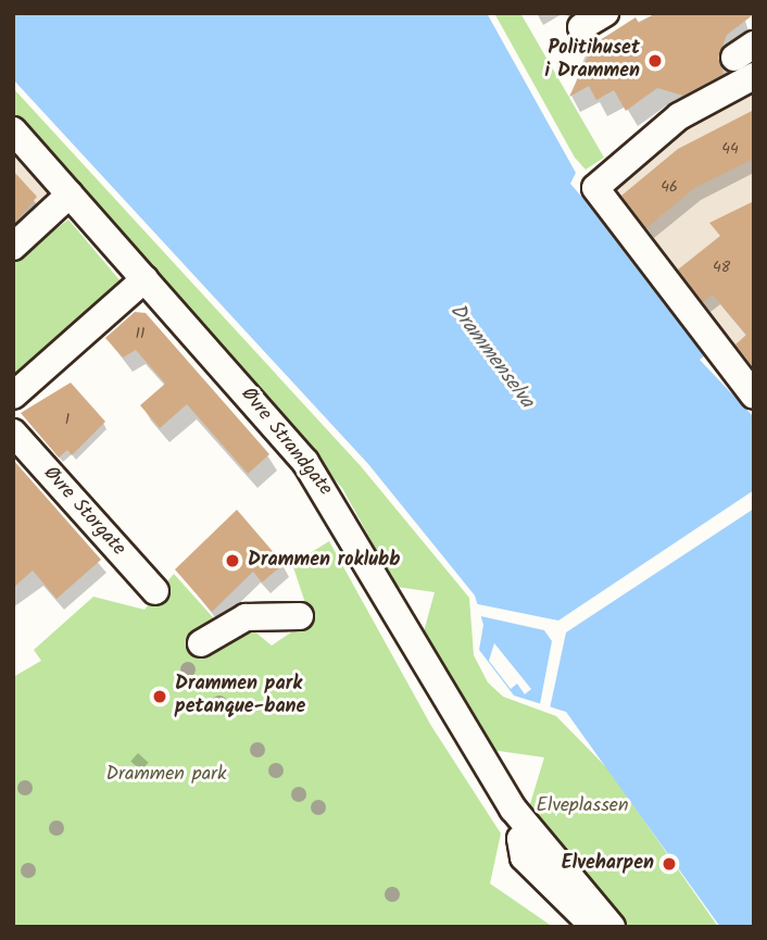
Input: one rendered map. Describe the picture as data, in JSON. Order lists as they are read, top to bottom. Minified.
{"streets":{"street":["Øvre Strandgate","Øvre Storgate"]},"water":["Drammenselva"],"parks":["Drammen park","Elveplassen"],"places":["Politihuset i Drammen","Drammen roklubb","Drammen park petanque-bane","Elveharpen"],"house_numbers":["44","46","48","11","1"]}
